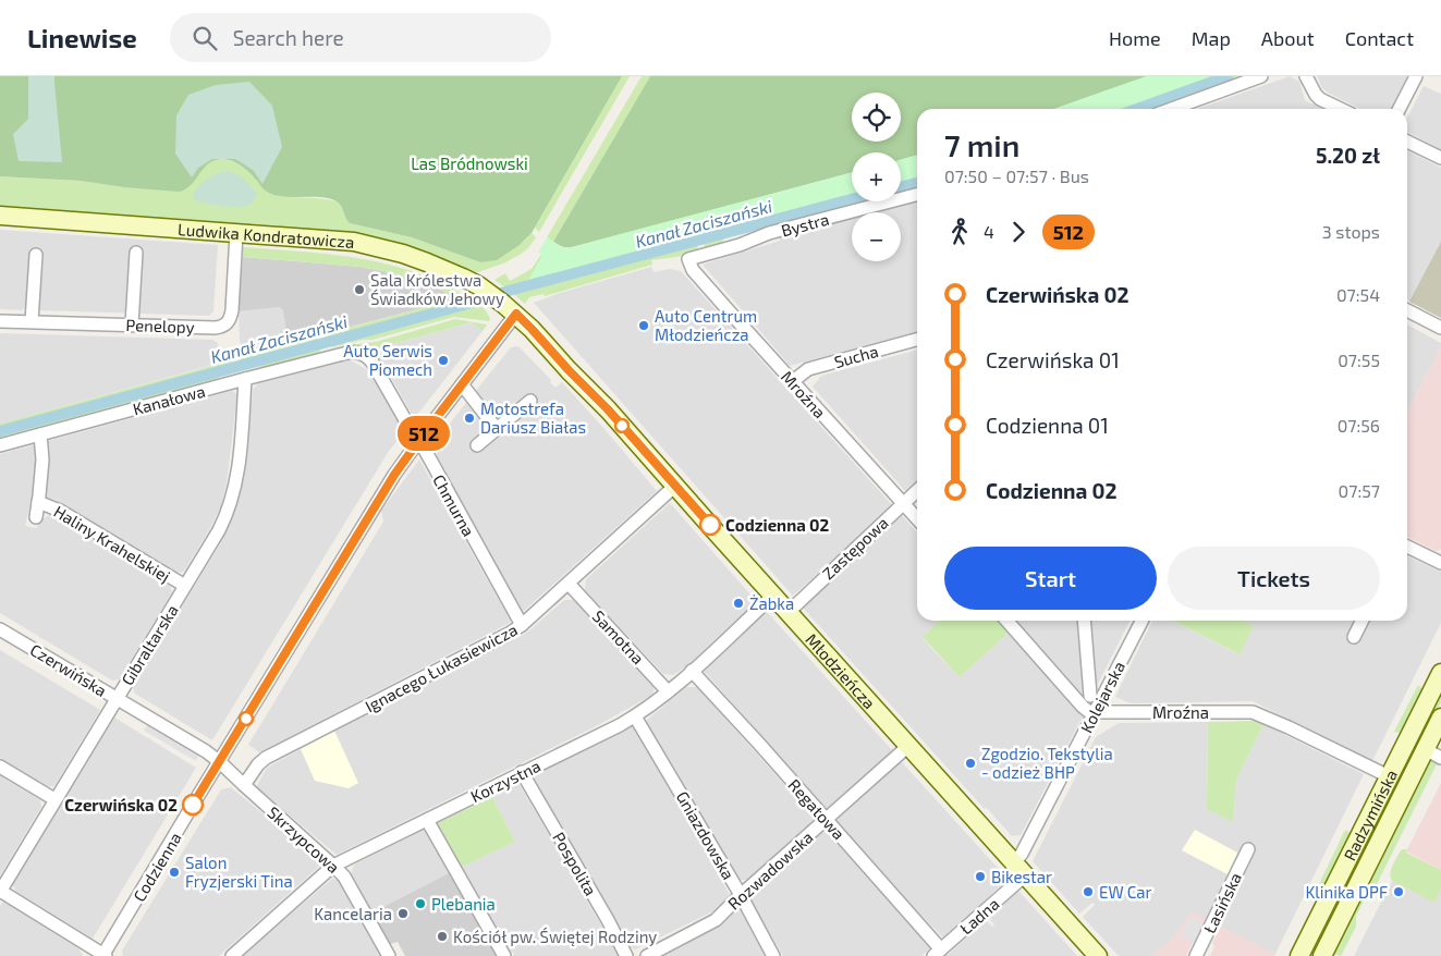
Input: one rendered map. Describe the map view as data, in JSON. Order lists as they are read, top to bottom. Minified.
{"streets":{"main road":["Ludwika Kondratowicza","Młodzieńcza","Radzymińska"],"street":["Bystra","Penelopy","Sucha","Mroźna","Kanałowa","Chmurna","Haliny Krahelskiej","Zastępowa","Samotna","Gibraltarska","Ignacego Łukasiewicza","Czerwińska","Kolejarska","Korzystna","Regatowa","Gniazdowska","Skrzypcowa","Pospolita","Codzienna","Rozwadowska","Łasińska","Ładna"]},"crossings":[["Bystra","Mroźna"],["Ludwika Kondratowicza","Penelopy"],["Ludwika Kondratowicza","Młodzieńcza"],["Ludwika Kondratowicza","Codzienna"],["Sucha","Mroźna"],["Mroźna","Zastępowa"],["Mroźna","Kolejarska"],["Mroźna","Radzymińska"],["Kanałowa","Chmurna"],["Kanałowa","Haliny Krahelskiej"],["Kanałowa","Gibraltarska"],["Chmurna","Ignacego Łukasiewicza"],["Chmurna","Codzienna"],["Haliny Krahelskiej","Gibraltarska"],["Zastępowa","Młodzieńcza"],["Samotna","Ignacego Łukasiewicza"],["Samotna","Korzystna"],["Gibraltarska","Czerwińska"],["Ignacego Łukasiewicza","Młodzieńcza"],["Ignacego Łukasiewicza","Skrzypcowa"],["Czerwińska","Skrzypcowa"],["Czerwińska","Codzienna"],["Młodzieńcza","Kolejarska"],["Młodzieńcza","Korzystna"],["Młodzieńcza","Codzienna"],["Młodzieńcza","Rozwadowska"],["Młodzieńcza","Ładna"],["Kolejarska","Ładna"],["Korzystna","Regatowa"],["Korzystna","Gniazdowska"],["Korzystna","Skrzypcowa"],["Korzystna","Pospolita"],["Regatowa","Rozwadowska"],["Regatowa","Ładna"],["Gniazdowska","Rozwadowska"],["Skrzypcowa","Codzienna"]],"water":["Kanał Zaciszański"],"parks":["Las Bródnowski"],"places":["Sala Królestwa Świadków Jehowy","Auto Centrum Młodzieńcza","Auto Serwis Piomech","Motostrefa Dariusz Białas","Codzienna 02","Żabka","Zgodzio. Tekstylia - odzież BHP","Czerwińska 02","Salon Fryzjerski Tina","Bikestar","EW Car","Klinika DPF","Plebania","Kancelaria","Kościół pw. Świętej Rodziny"],"lines":["bus line 512"],"page":{"header":"Linewise","search":"Search here","nav":["Home","Map","About","Contact"],"on_map":"512","map_buttons":["+","−"],"heading":["7 min","07:50 – 07:57 · Bus","5.20 zł"],"legs":["4","512","3 stops"],"list":[{"name":"Czerwińska 02","value":"07:54"},{"name":"Czerwińska 01","value":"07:55"},{"name":"Codzienna 01","value":"07:56"},{"name":"Codzienna 02","value":"07:57"}],"buttons":["Start","Tickets"]}}
